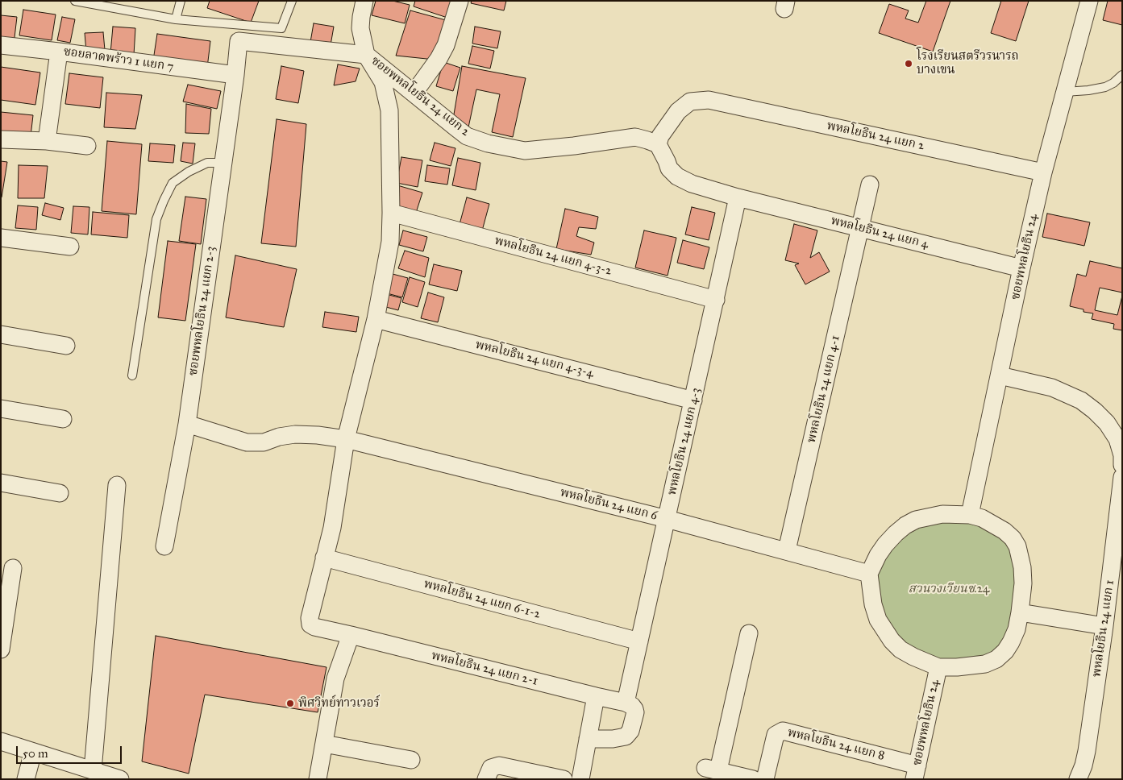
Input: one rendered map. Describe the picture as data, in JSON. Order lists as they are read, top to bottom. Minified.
{"streets":{"street":["ซอยลาดพร้าว 1 แยก 7","ซอยพหลโยธิน 24 แยก 2","พหลโยธิน 24 แยก 2","พหลโยธิน 24 แยก 4","พหลโยธิน 24 แยก 4-3-2","ซอยพหลโยธิน 24","ซอยพหลโยธิน 24 แยก 2-3","พหลโยธิน 24 แยก 4-3-4","พหลโยธิน 24 แยก 4-1","พหลโยธิน 24 แยก 4-3","พหลโยธิน 24 แยก 6","พหลโยธิน 24 แยก 6-1-2","พหลโยธิน 24 แยก 1","พหลโยธิน 24 แยก 2-1","พหลโยธิน 24 แยก 8"]},"crossings":[["ซอยลาดพร้าว 1 แยก 7","ซอยพหลโยธิน 24 แยก 2"],["ซอยลาดพร้าว 1 แยก 7","ซอยพหลโยธิน 24 แยก 2-3"],["ซอยพหลโยธิน 24 แยก 2","พหลโยธิน 24 แยก 2"],["ซอยพหลโยธิน 24 แยก 2","ซอยพหลโยธิน 24 แยก 2-3"],["ซอยพหลโยธิน 24 แยก 2","พหลโยธิน 24 แยก 2-1"],["พหลโยธิน 24 แยก 2","ซอยพหลโยธิน 24"],["พหลโยธิน 24 แยก 4","ซอยพหลโยธิน 24"],["พหลโยธิน 24 แยก 4","พหลโยธิน 24 แยก 4-1"],["พหลโยธิน 24 แยก 4","พหลโยธิน 24 แยก 4-3"],["พหลโยธิน 24 แยก 4-3-2","พหลโยธิน 24 แยก 4-3"],["พหลโยธิน 24 แยก 4-3-2","พหลโยธิน 24 แยก 2-1"],["ซอยพหลโยธิน 24","พหลโยธิน 24 แยก 6"],["ซอยพหลโยธิน 24","พหลโยธิน 24 แยก 8"],["ซอยพหลโยธิน 24 แยก 2-3","พหลโยธิน 24 แยก 6"],["พหลโยธิน 24 แยก 4-3-4","พหลโยธิน 24 แยก 4-3"],["พหลโยธิน 24 แยก 4-3-4","พหลโยธิน 24 แยก 2-1"],["พหลโยธิน 24 แยก 4-1","พหลโยธิน 24 แยก 6"],["พหลโยธิน 24 แยก 4-3","พหลโยธิน 24 แยก 6"],["พหลโยธิน 24 แยก 4-3","พหลโยธิน 24 แยก 6-1-2"],["พหลโยธิน 24 แยก 4-3","พหลโยธิน 24 แยก 2-1"],["พหลโยธิน 24 แยก 6","พหลโยธิน 24 แยก 2-1"],["พหลโยธิน 24 แยก 6-1-2","พหลโยธิน 24 แยก 2-1"]],"parks":["สวนวงเวียนซ.24"],"places":["โรงเรียนสตรีวรนารถ บางเขน","พิศวิทย์ทาวเวอร์"],"scale_bar":"50 m"}
